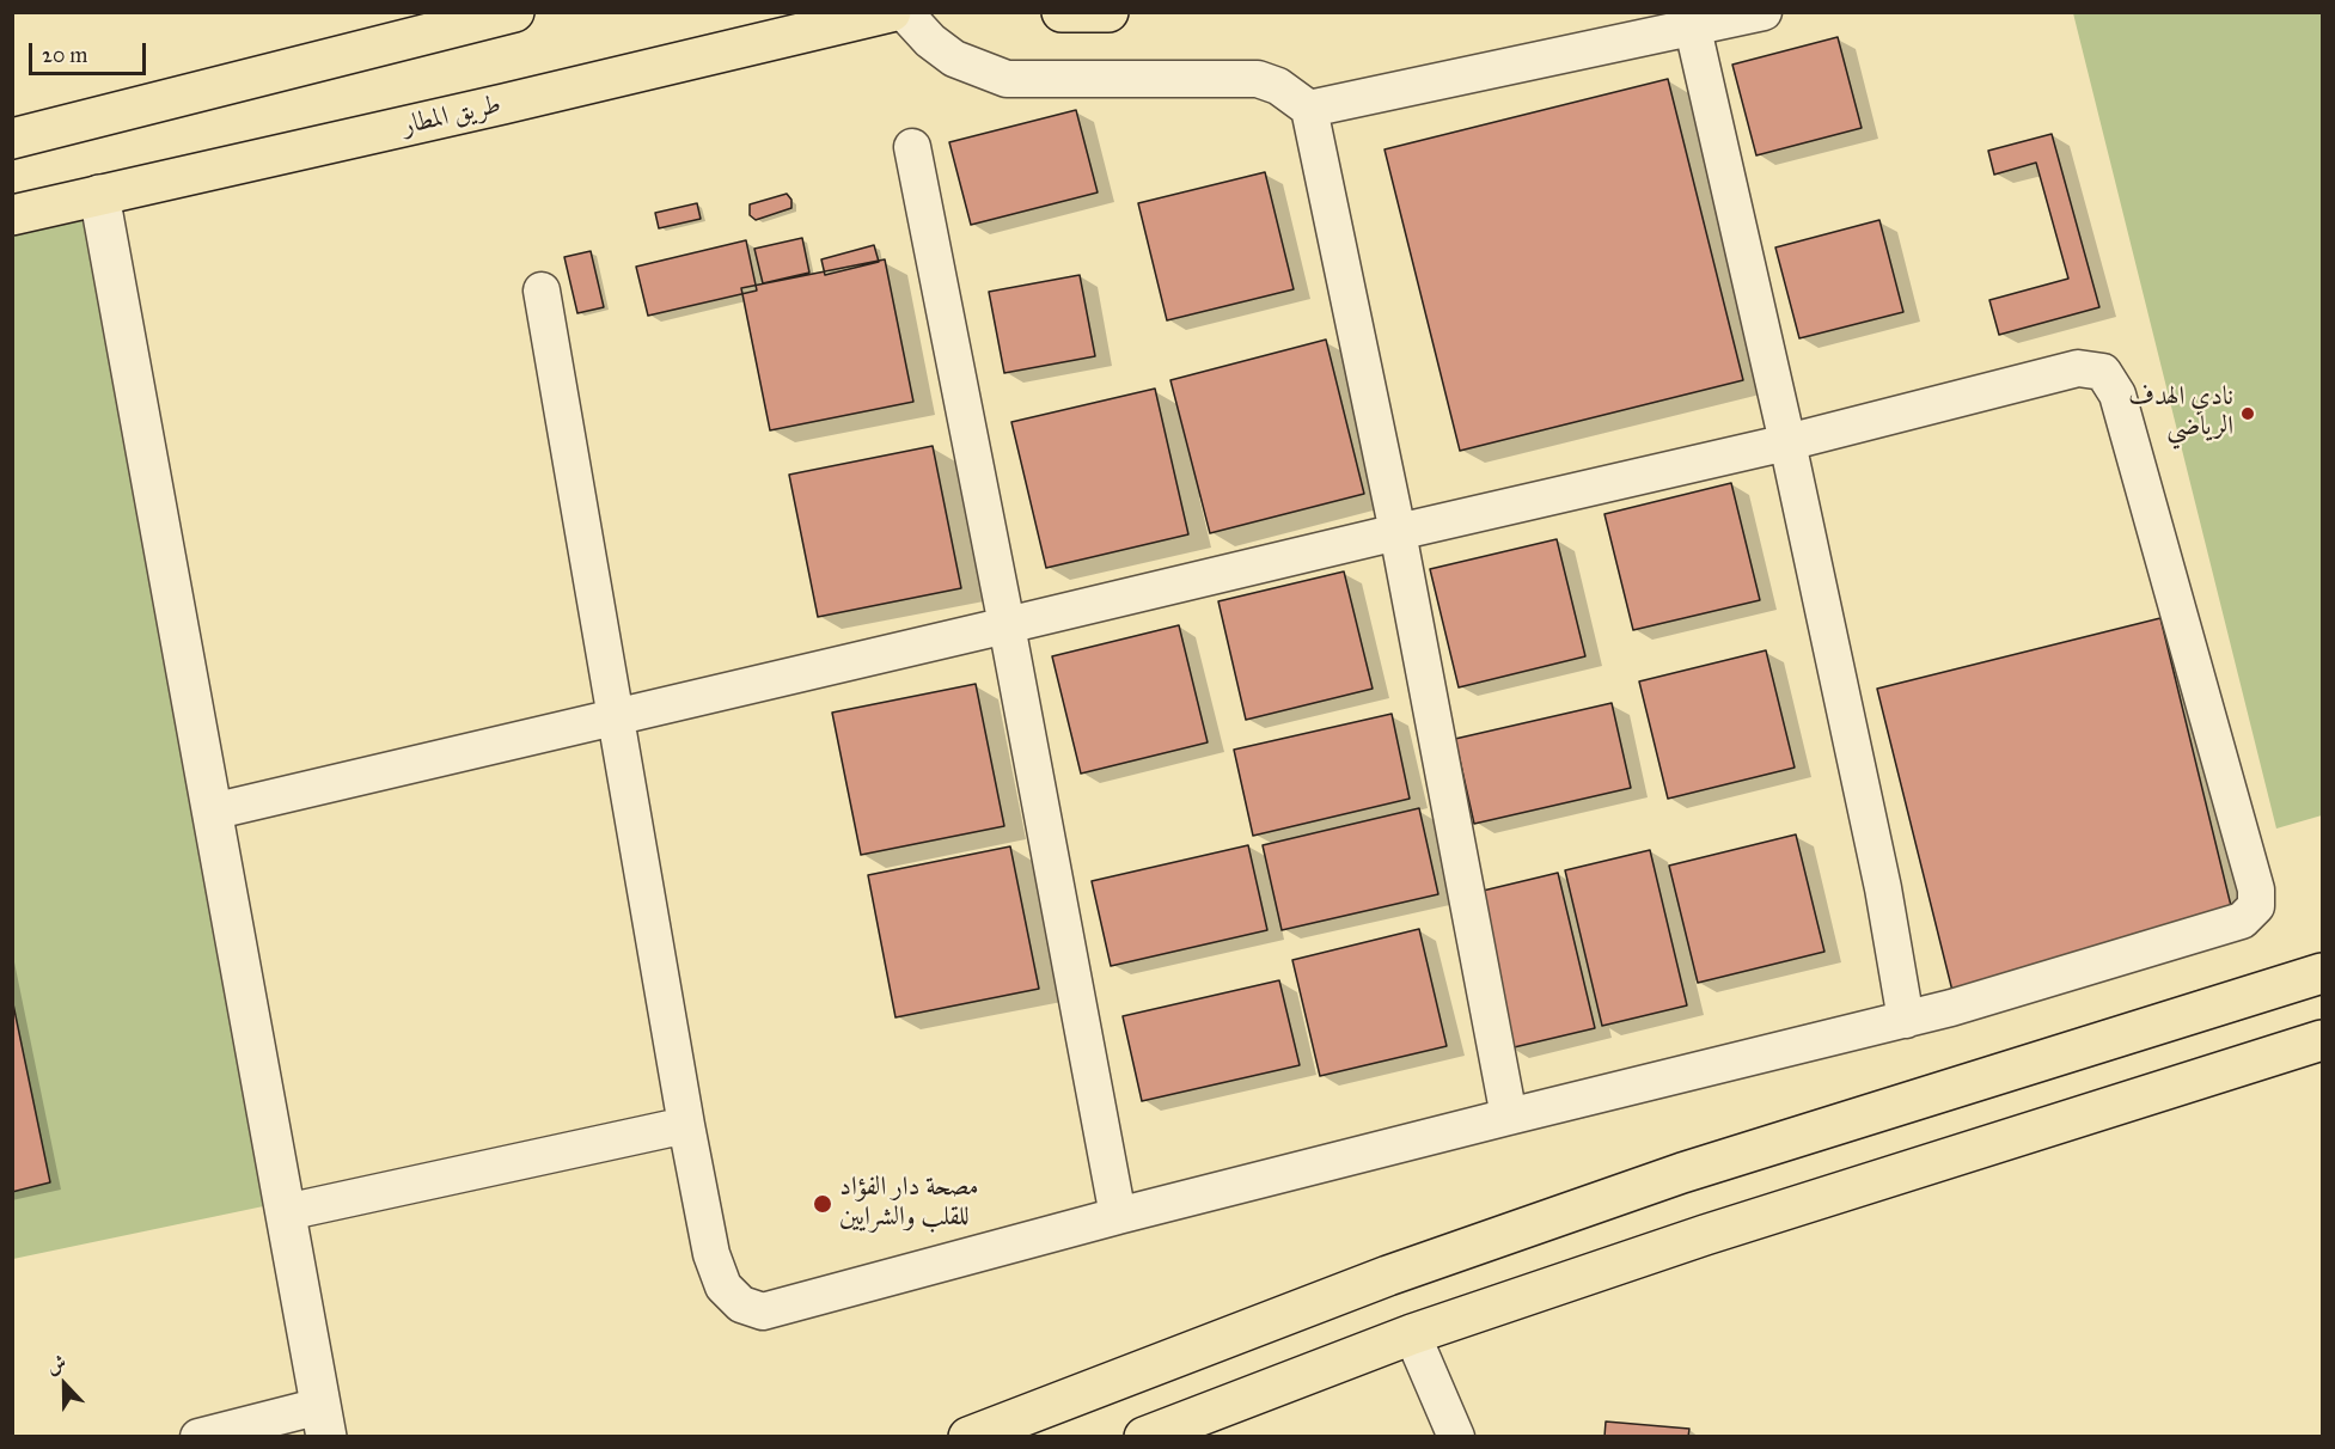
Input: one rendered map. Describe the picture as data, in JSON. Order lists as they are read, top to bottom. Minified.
{"streets":{"main road":["طريق المطار"]},"places":["نادي الهدف الرياضي","مصحة دار الفؤاد للقلب والشرايين"],"scale_bar":"20 m","north":"top"}
